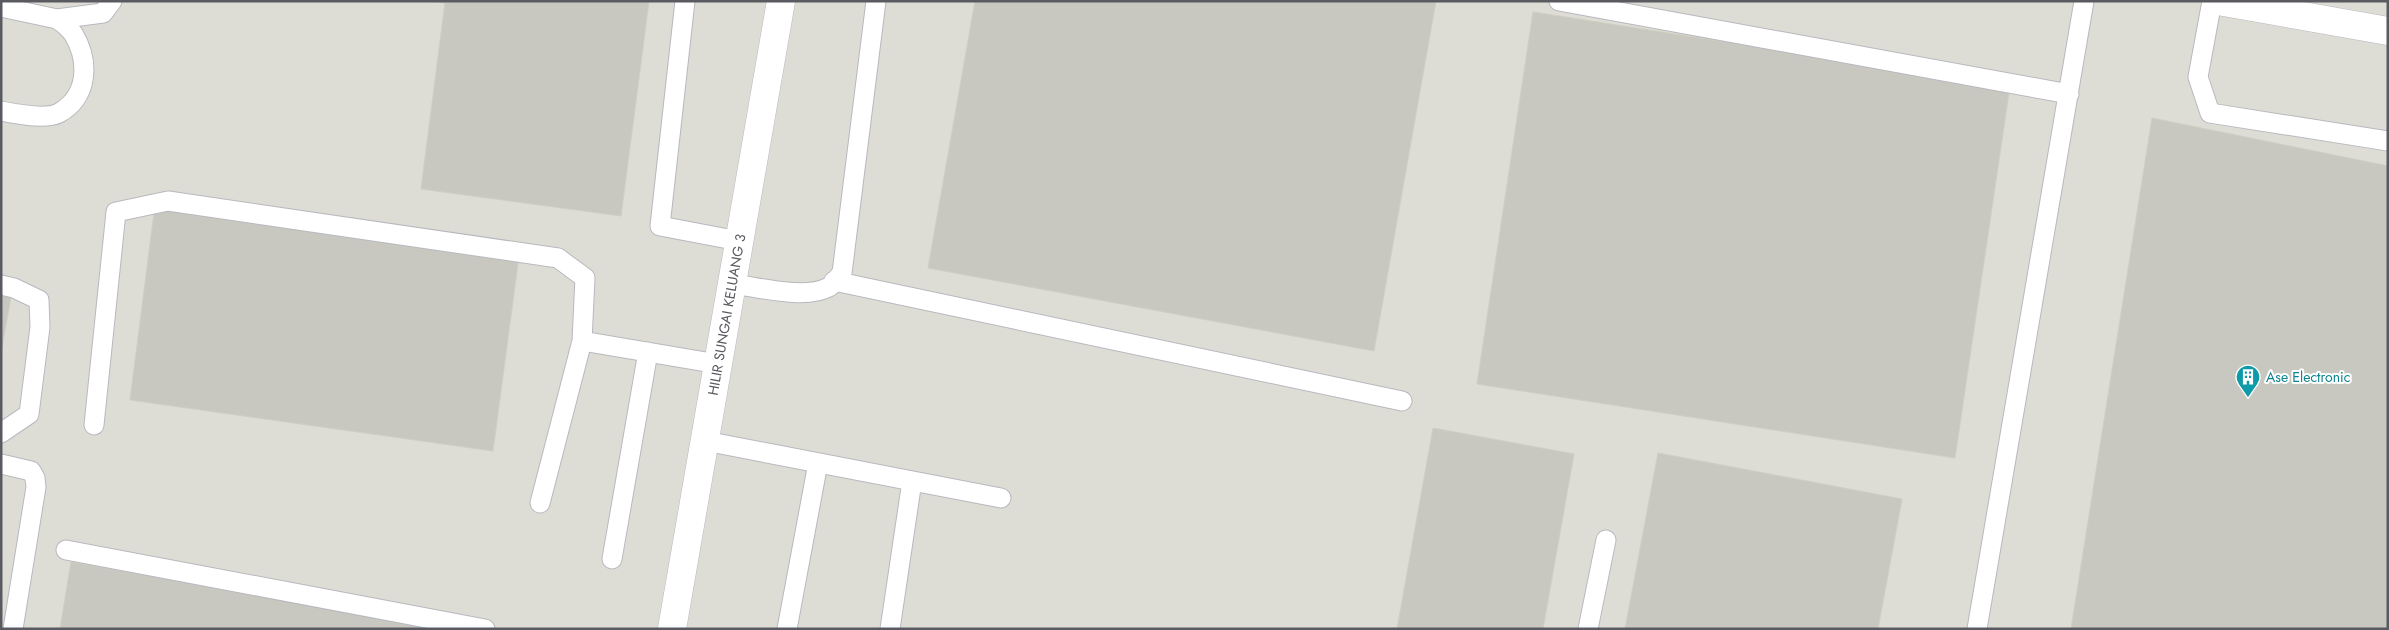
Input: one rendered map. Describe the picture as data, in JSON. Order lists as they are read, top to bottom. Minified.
{"streets":{"street":["HILIR SUNGAI KELUANG 3"]},"places":{"building":["Ase Electronic"]}}
